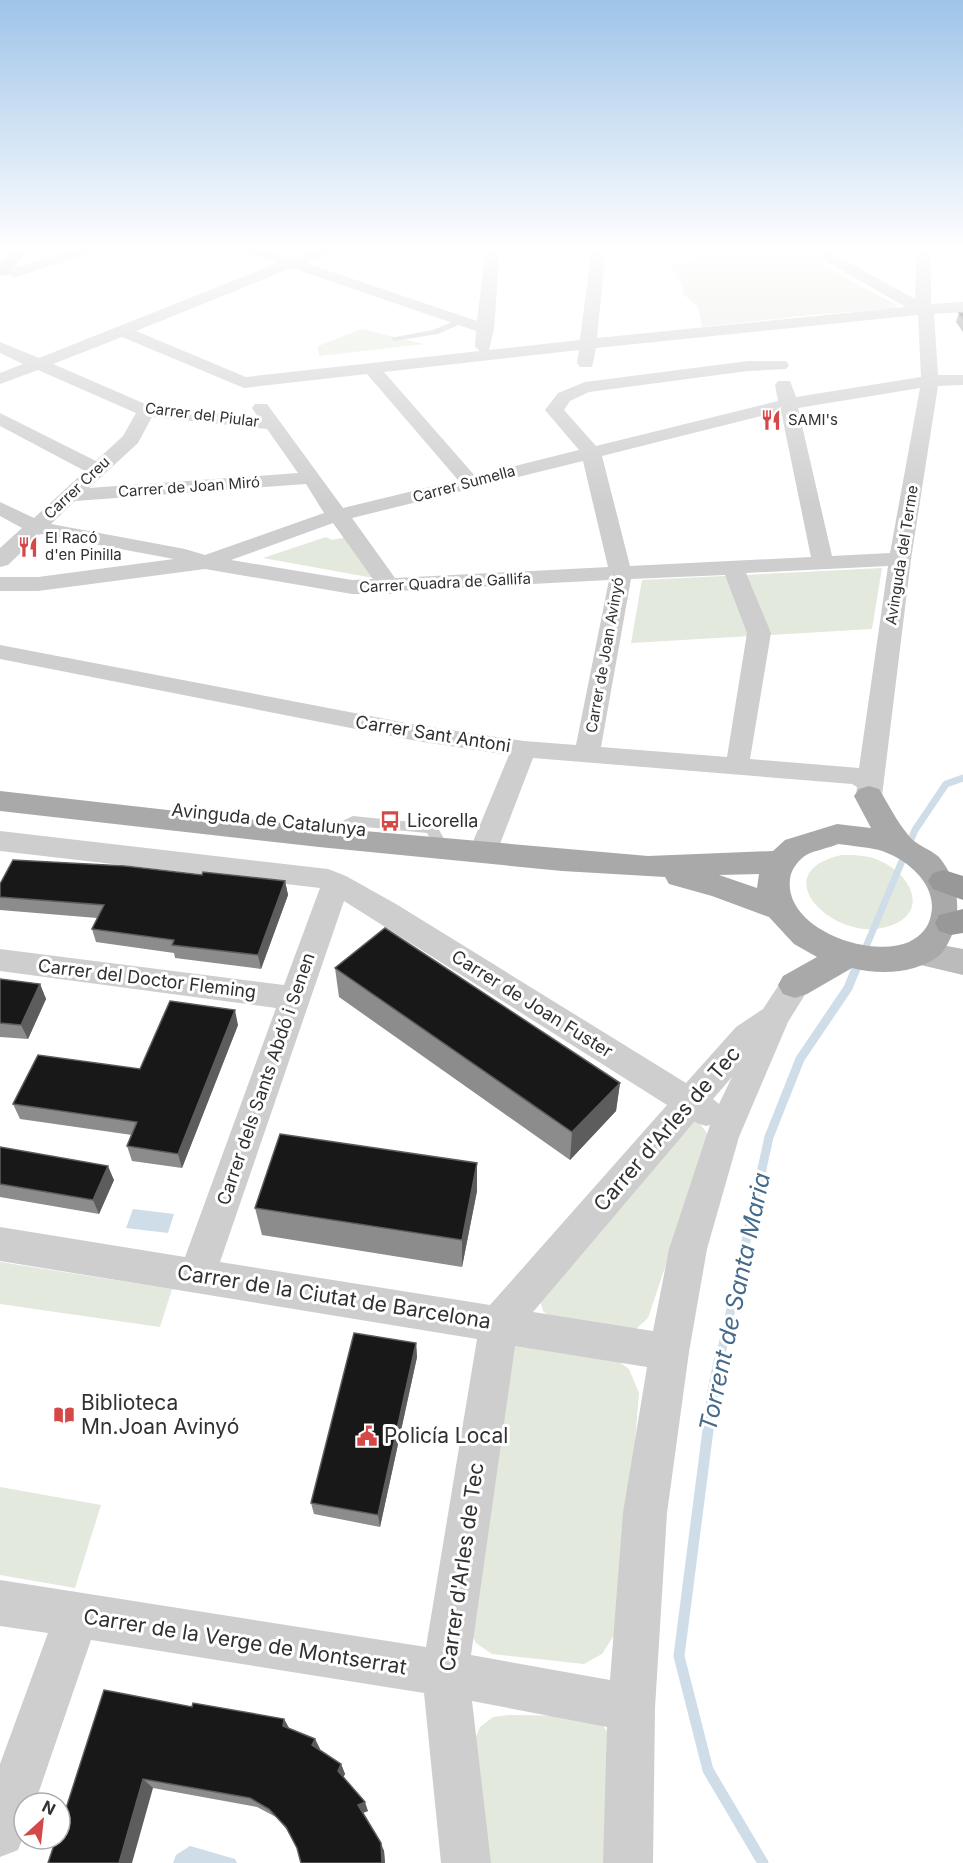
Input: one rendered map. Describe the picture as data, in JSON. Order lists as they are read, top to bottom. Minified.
{"streets":{"main road":["Avinguda de Catalunya"],"street":["Carrer del Piular","Carrer Sumella","Carrer de Joan Miró","Carrer Creu","Avinguda del Terme","Carrer Quadra de Gallifa","Carrer de Joan Avinyó","Carrer Sant Antoni","Carrer del Doctor Fleming","Carrer de Joan Fuster","Carrer dels Sants Abdó i Senen","Carrer d'Arles de Tec","Carrer de la Ciutat de Barcelona","Carrer de la Verge de Montserrat"]},"crossings":[["Carrer del Piular","Carrer Creu"],["Carrer Sumella","Avinguda del Terme"],["Carrer Sumella","Carrer Quadra de Gallifa"],["Carrer Sumella","Carrer de Joan Avinyó"],["Carrer de Joan Miró","Carrer Creu"],["Carrer Creu","Carrer Quadra de Gallifa"],["Avinguda del Terme","Carrer Quadra de Gallifa"],["Avinguda del Terme","Carrer Sant Antoni"],["Carrer Quadra de Gallifa","Carrer de Joan Avinyó"],["Carrer de Joan Avinyó","Carrer Sant Antoni"],["Carrer del Doctor Fleming","Carrer dels Sants Abdó i Senen"],["Carrer de Joan Fuster","Carrer dels Sants Abdó i Senen"],["Carrer de Joan Fuster","Carrer d'Arles de Tec"],["Carrer dels Sants Abdó i Senen","Carrer de la Ciutat de Barcelona"],["Carrer d'Arles de Tec","Carrer de la Ciutat de Barcelona"],["Carrer d'Arles de Tec","Carrer de la Verge de Montserrat"]],"water":["Torrent de Santa Maria"],"places":{"restaurant":["SAMI's","El Racó d'en Pinilla"],"bus stop":["Licorella"],"library":["Biblioteca Mn.Joan Avinyó"],"public building":["Policía Local"]},"north":"top right"}
